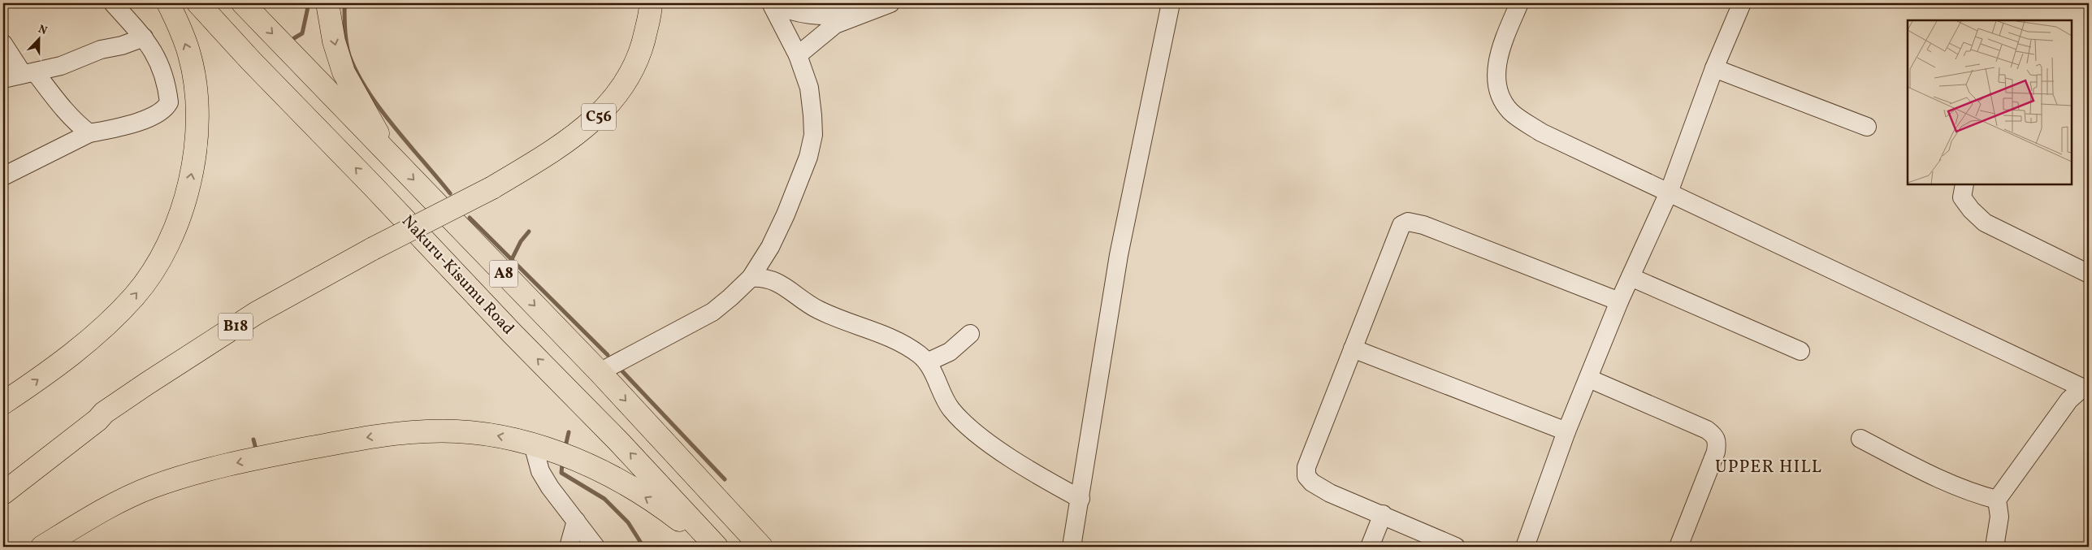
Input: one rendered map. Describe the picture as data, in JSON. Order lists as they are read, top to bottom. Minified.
{"streets":{"highway":["C56","A8","Nakuru-Kisumu Road","B18"]},"crossings":[["C56","B18"]],"districts":["UPPER HILL"],"north":"top"}
